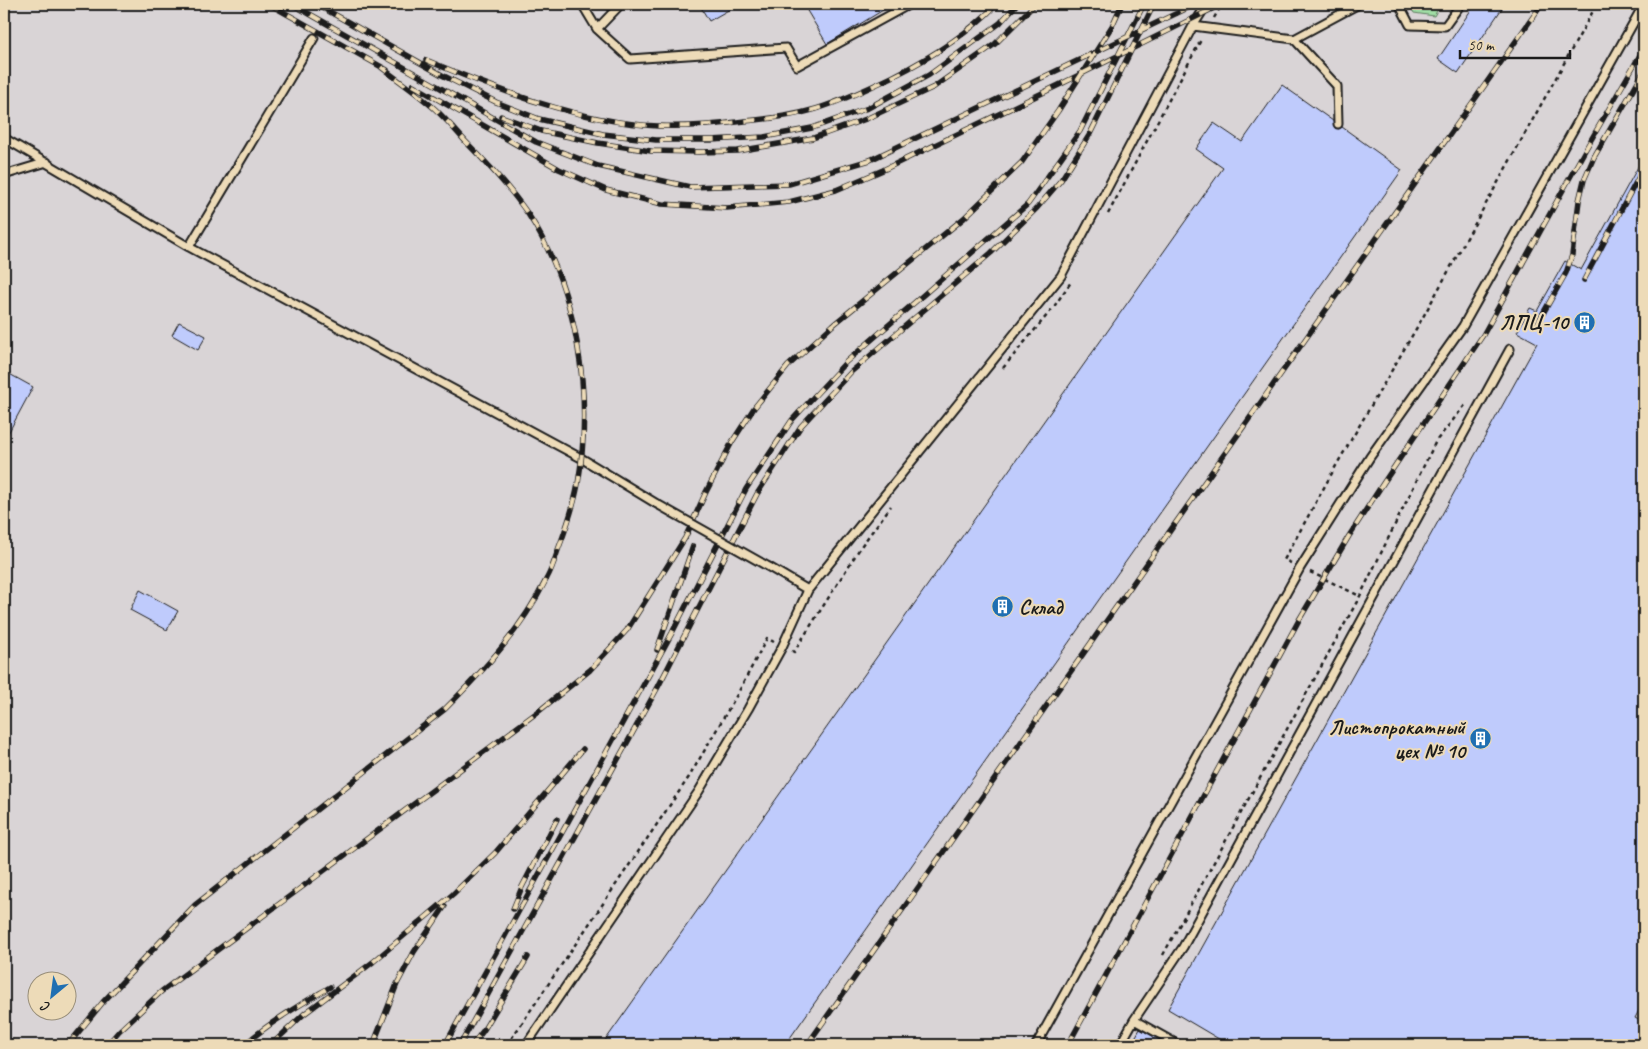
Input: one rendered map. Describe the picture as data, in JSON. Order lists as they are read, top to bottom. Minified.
{"places":{"building":["ЛПЦ-10","Склад","Листопрокатный цех № 10"]},"scale_bar":"50 m","north":"bottom left"}
